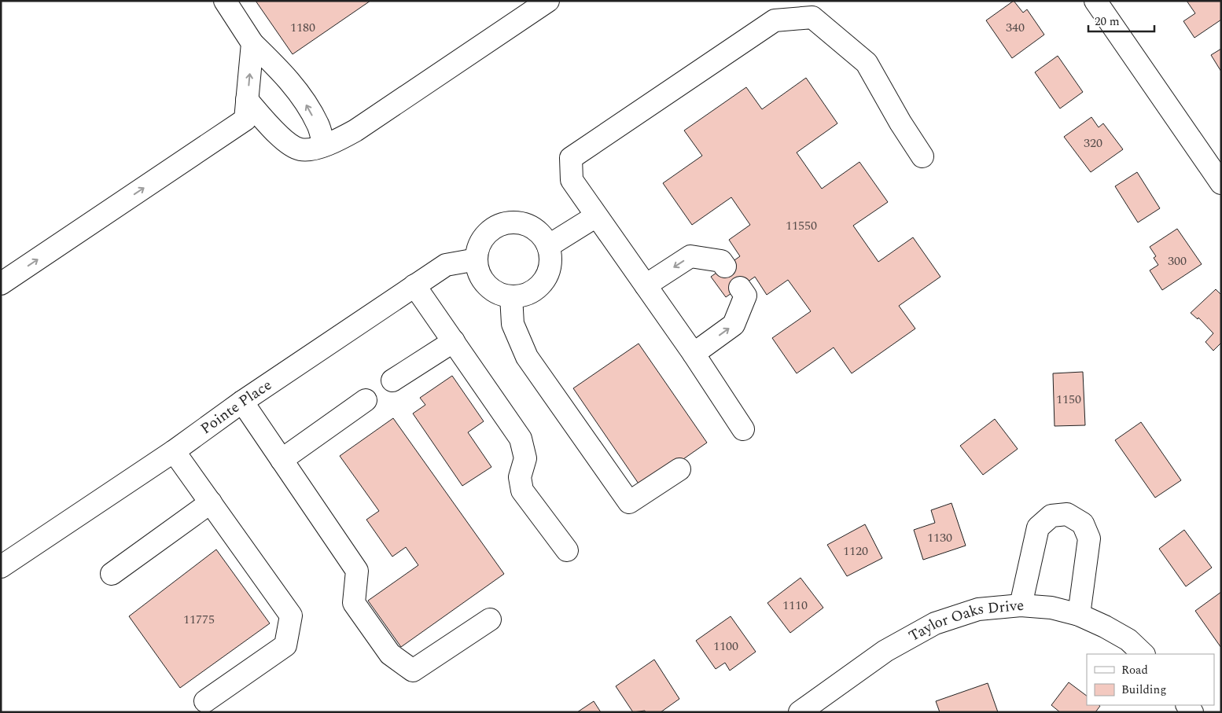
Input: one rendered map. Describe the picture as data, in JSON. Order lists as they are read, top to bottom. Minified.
{"streets":{"street":["Pointe Place","Taylor Oaks Drive"]},"house_numbers":["1180","340","320","11550","300","1150","1130","1120","1110","11775","1100"],"legend":["Road","Building"],"scale_bar":"20 m"}
